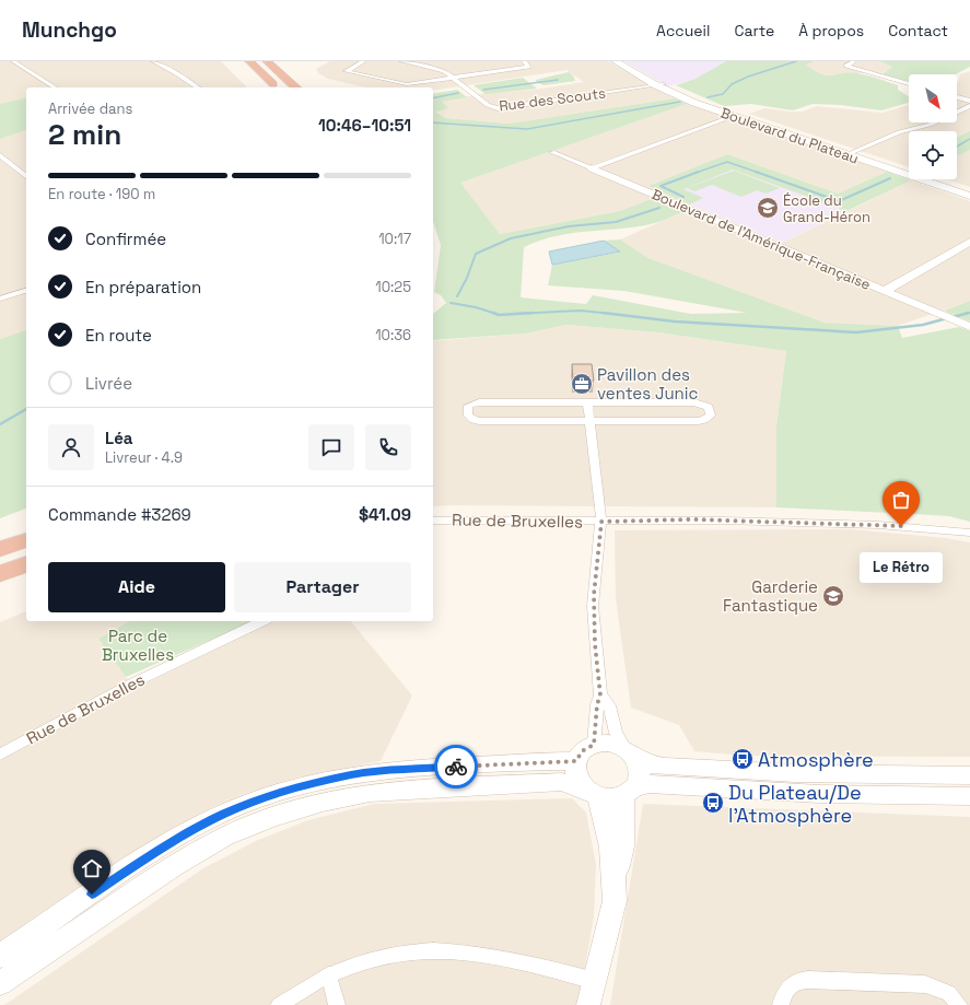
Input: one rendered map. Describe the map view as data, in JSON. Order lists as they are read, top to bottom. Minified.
{"streets":{"main road":["Boulevard du Plateau","Boulevard de l'Amérique-Française"],"street":["Rue des Scouts","Rue de Bruxelles"]},"crossings":[["Rue des Scouts","Boulevard du Plateau"]],"parks":["Parc de Bruxelles"],"places":{"school or university":["École du Grand-Héron","Garderie Fantastique"],"office":["Pavillon des ventes Junic"],"other":["Le Rétro"],"bus stop":["Atmosphère","Du Plateau/De l'Atmosphère"]},"north":"bottom right","page":{"header":"Munchgo","nav":["Accueil","Carte","À propos","Contact"],"heading":["2 min","Arrivée dans","10:46–10:51"],"panel":["Léa","Livreur · 4.9","Commande #3269","$41.09"],"bar":"En route · 190 m","list":[["Confirmée","10:17"],["En préparation","10:25"],["En route","10:36"],"Livrée"],"bubble":"Le Rétro","buttons":["Aide","Partager"]}}
